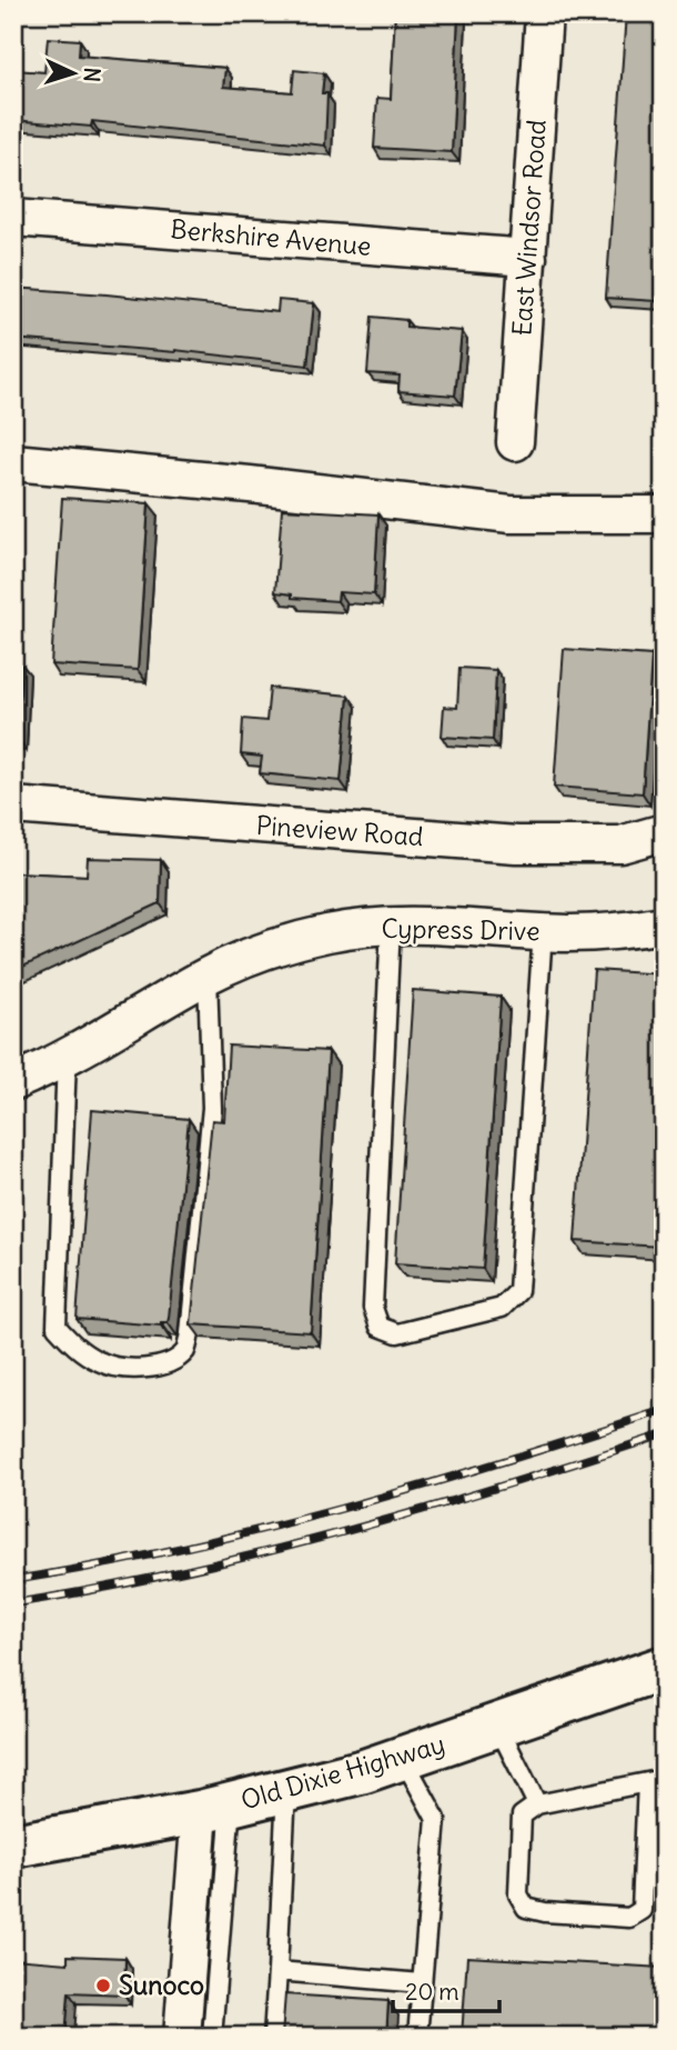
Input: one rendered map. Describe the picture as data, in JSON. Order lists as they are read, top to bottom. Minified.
{"streets":{"street":["East Windsor Road","Berkshire Avenue","Pineview Road","Cypress Drive","Old Dixie Highway"]},"crossings":[["East Windsor Road","Berkshire Avenue"]],"places":["Sunoco"],"scale_bar":"20 m","north":"right"}
